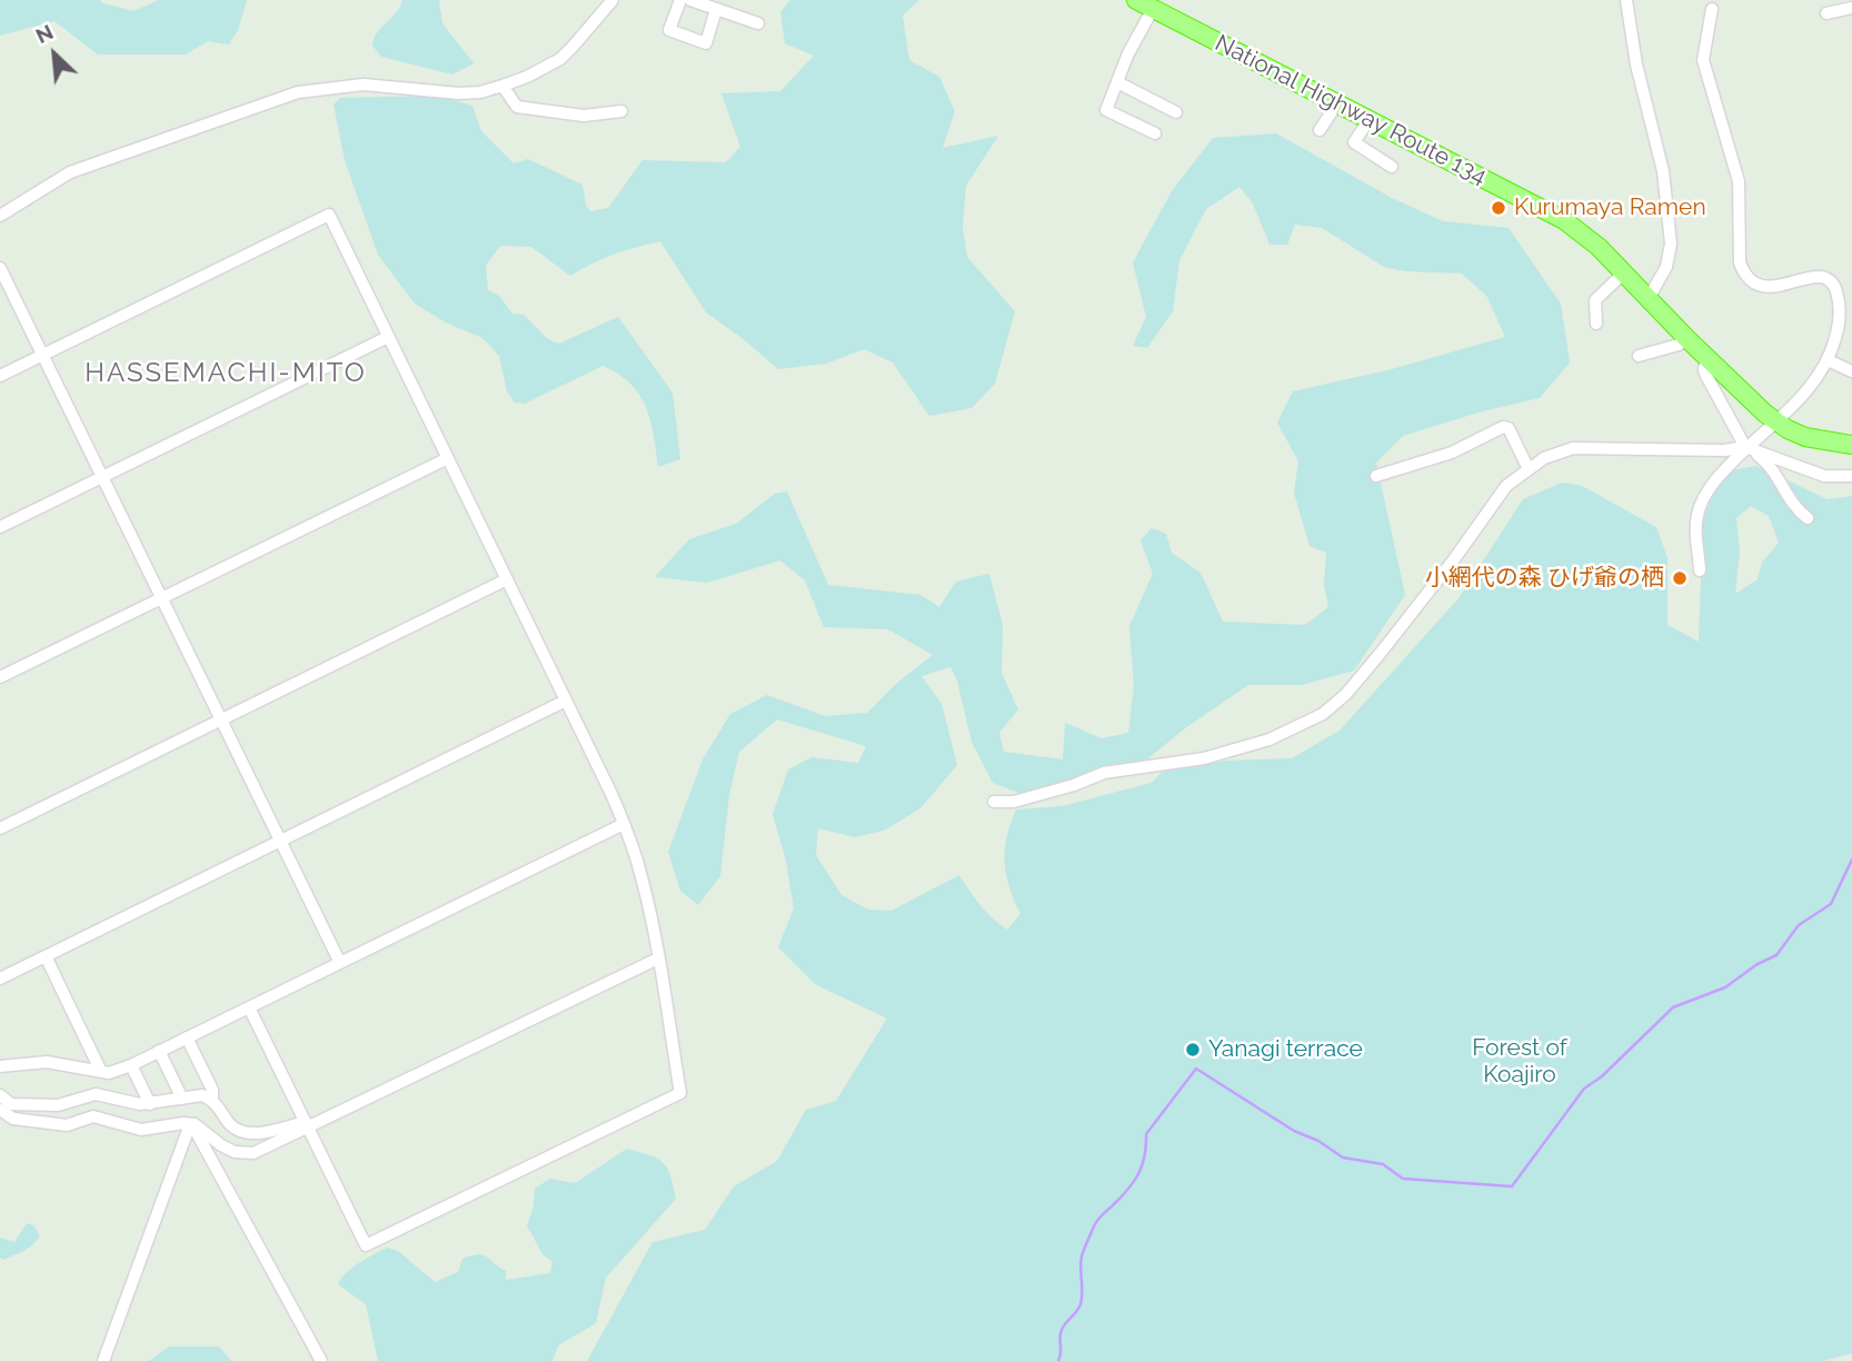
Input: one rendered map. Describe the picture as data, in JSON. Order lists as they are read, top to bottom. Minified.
{"streets":{"highway":["National Highway Route 134"]},"districts":["HASSEMACHI-MITO"],"parks":["Forest of Koajiro"],"places":["Kurumaya Ramen","小網代の森 ひげ爺の栖","Yanagi terrace"],"north":"top left"}
